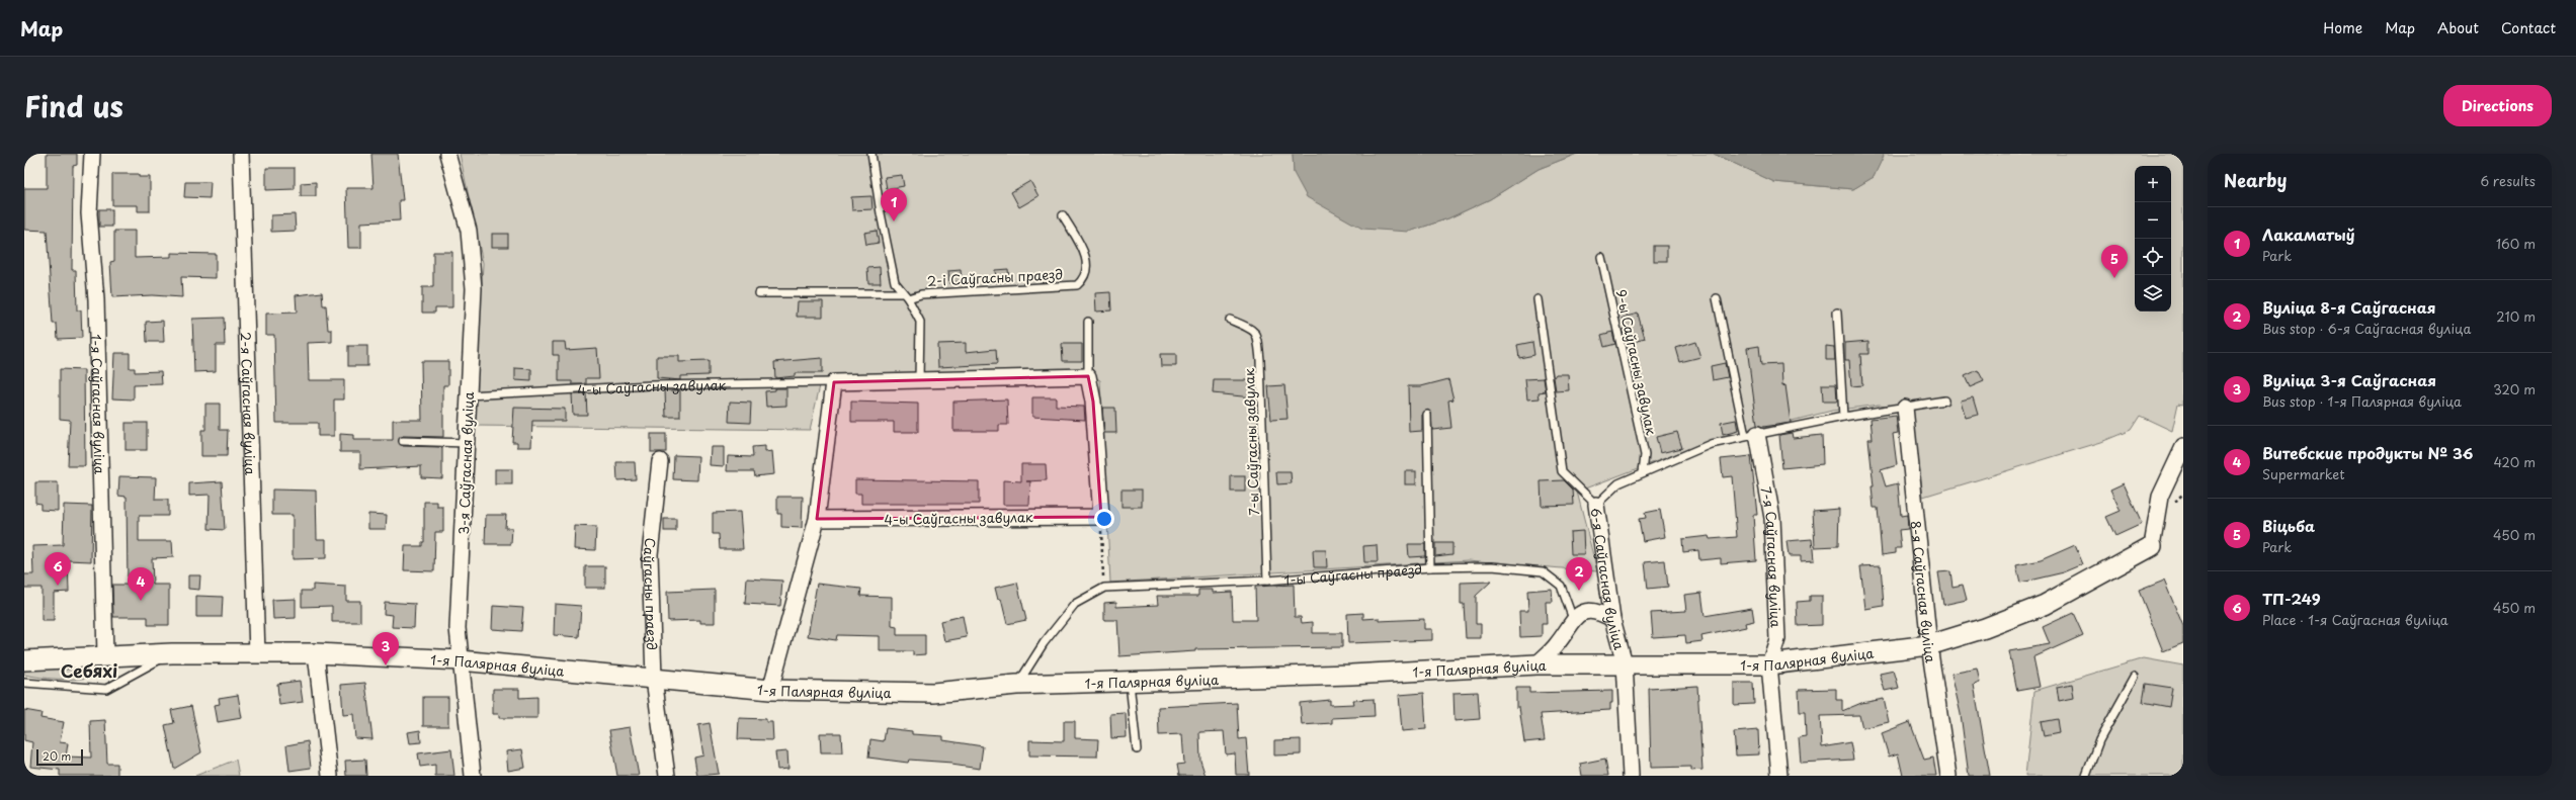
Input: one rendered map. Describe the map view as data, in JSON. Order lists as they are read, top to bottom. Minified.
{"streets":{"street":["4-ы Саўгасны завулак","2-я Саўгасная вуліца","1-я Саўгасная вуліца","3-я Саўгасная вуліца","7-я Саўгасная вуліца","6-я Саўгасная вуліца","8-я Саўгасная вуліца","Саўгасны праезд","1-я Палярная вуліца"],"lane":["2-і Саўгасны праезд","9-ы Саўгасны завулак","7-ы Саўгасны завулак","1-ы Саўгасны праезд"]},"crossings":[["4-ы Саўгасны завулак","3-я Саўгасная вуліца"],["2-я Саўгасная вуліца","1-я Палярная вуліца"],["1-я Саўгасная вуліца","1-я Палярная вуліца"],["7-ы Саўгасны завулак","1-ы Саўгасны праезд"],["3-я Саўгасная вуліца","1-я Палярная вуліца"],["7-я Саўгасная вуліца","1-я Палярная вуліца"],["1-ы Саўгасны праезд","1-я Палярная вуліца"],["6-я Саўгасная вуліца","1-я Палярная вуліца"],["8-я Саўгасная вуліца","1-я Палярная вуліца"],["Саўгасны праезд","1-я Палярная вуліца"]],"districts":["Себяхі"],"scale_bar":"20 m","page":{"header":"Map","nav":["Home","Map","About","Contact"],"title":"Find us","buttons":"Directions","heading":["Nearby","6 results"],"map_buttons":["+","−"],"pins":["1","5","6","2","4","3"],"list":[{"mark":"1","name":"Лакаматыў","note":"Park","value":"160 m"},{"mark":"2","name":"Вуліца 8-я Саўгасная","note":"Bus stop · 6-я Саўгасная вуліца","value":"210 m"},{"mark":"3","name":"Вуліца 3-я Саўгасная","note":"Bus stop · 1-я Палярная вуліца","value":"320 m"},{"mark":"4","name":"Витебские продукты № 36","note":"Supermarket","value":"420 m"},{"mark":"5","name":"Віцьба","note":"Park","value":"450 m"},{"mark":"6","name":"ТП-249","note":"Place · 1-я Саўгасная вуліца","value":"450 m"}],"scale":"20 m"}}
